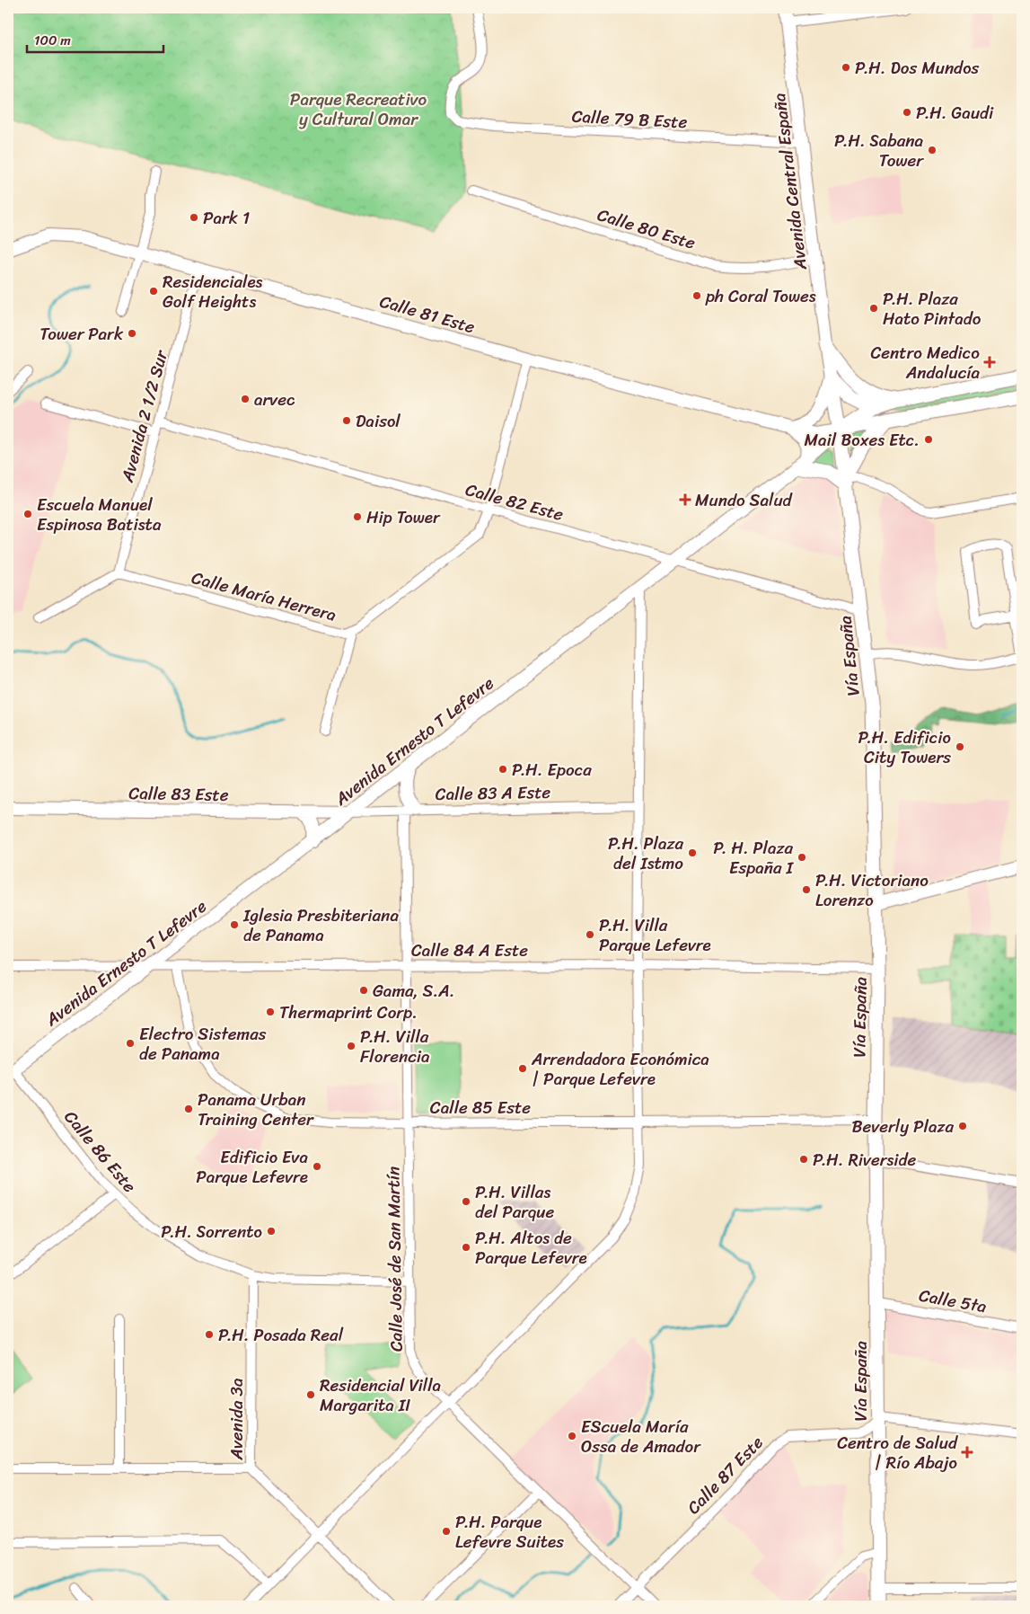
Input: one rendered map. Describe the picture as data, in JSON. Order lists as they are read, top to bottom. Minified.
{"streets":{"main road":["Avenida Central España","Calle 81 Este","Vía España","Avenida Ernesto T Lefevre","Calle 83 Este"],"street":["Calle 79 B Este","Calle 80 Este","Avenida 2 1/2 Sur","Calle 82 Este","Calle María Herrera","Calle 83 A Este","Calle 84 A Este","Calle 85 Este","Calle 86 Este","Calle José de San Martín","Calle 5ta","Avenida 3a","Calle 87 Este"]},"crossings":[["Calle 79 B Este","Avenida Central España"],["Avenida Central España","Calle 80 Este"],["Avenida Central España","Calle 81 Este"],["Avenida Central España","Vía España"],["Avenida Central España","Avenida Ernesto T Lefevre"],["Calle 81 Este","Avenida 2 1/2 Sur"],["Calle 81 Este","Calle María Herrera"],["Calle 81 Este","Vía España"],["Calle 81 Este","Avenida Ernesto T Lefevre"],["Avenida 2 1/2 Sur","Calle 82 Este"],["Avenida 2 1/2 Sur","Calle María Herrera"],["Calle 82 Este","Calle María Herrera"],["Calle 82 Este","Vía España"],["Calle 82 Este","Avenida Ernesto T Lefevre"],["Vía España","Avenida Ernesto T Lefevre"],["Vía España","Calle 84 A Este"],["Vía España","Calle 85 Este"],["Vía España","Calle 5ta"],["Vía España","Calle 87 Este"],["Avenida Ernesto T Lefevre","Calle 83 A Este"],["Avenida Ernesto T Lefevre","Calle 83 Este"],["Avenida Ernesto T Lefevre","Calle 84 A Este"],["Avenida Ernesto T Lefevre","Calle 86 Este"],["Calle 83 A Este","Calle 83 Este"],["Calle 83 A Este","Calle José de San Martín"],["Calle 84 A Este","Calle 85 Este"],["Calle 84 A Este","Calle José de San Martín"],["Calle 85 Este","Calle José de San Martín"],["Calle 86 Este","Calle José de San Martín"],["Calle 86 Este","Avenida 3a"],["Calle José de San Martín","Calle 87 Este"]],"parks":["Parque Recreativo y Cultural Omar"],"places":{"other":["P.H. Dos Mundos","P.H. Gaudi","P.H. Sabana Tower","Park 1","Residenciales Golf Heights","ph Coral Towes","P.H. Plaza Hato Pintado","Tower Park","arvec","Daisol","Mail Boxes Etc.","Escuela Manuel Espinosa Batista","Hip Tower","P.H. Edificio City Towers","P.H. Epoca","P.H. Plaza del Istmo","P. H. Plaza España I","P.H. Victoriano Lorenzo","Iglesia Presbiteriana de Panama","P.H. Villa Parque Lefevre","Gama, S.A.","Thermaprint Corp.","Electro Sistemas de Panama","P.H. Villa Florencia","Arrendadora Económica | Parque Lefevre","Panama Urban Training Center","Beverly Plaza","P.H. Riverside","Edificio Eva Parque Lefevre","P.H. Villas del Parque","P.H. Sorrento","P.H. Altos de Parque Lefevre","P.H. Posada Real","Residencial Villa Margarita II","EScuela María Ossa de Amador","P.H. Parque Lefevre Suites"],"health":["Centro Medico Andalucía","Mundo Salud","Centro de Salud | Río Abajo"]},"scale_bar":"100 m"}
